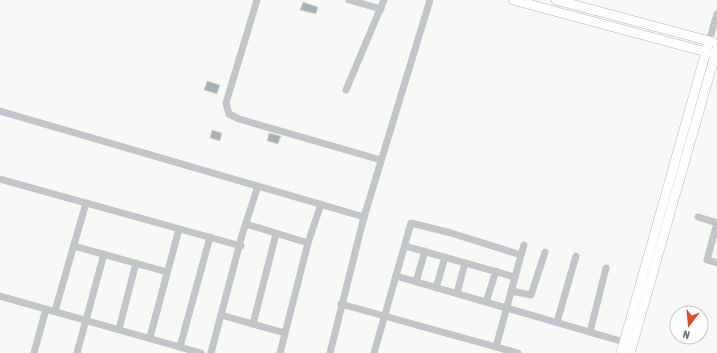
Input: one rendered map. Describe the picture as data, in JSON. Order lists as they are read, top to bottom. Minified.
{"north":"bottom"}
